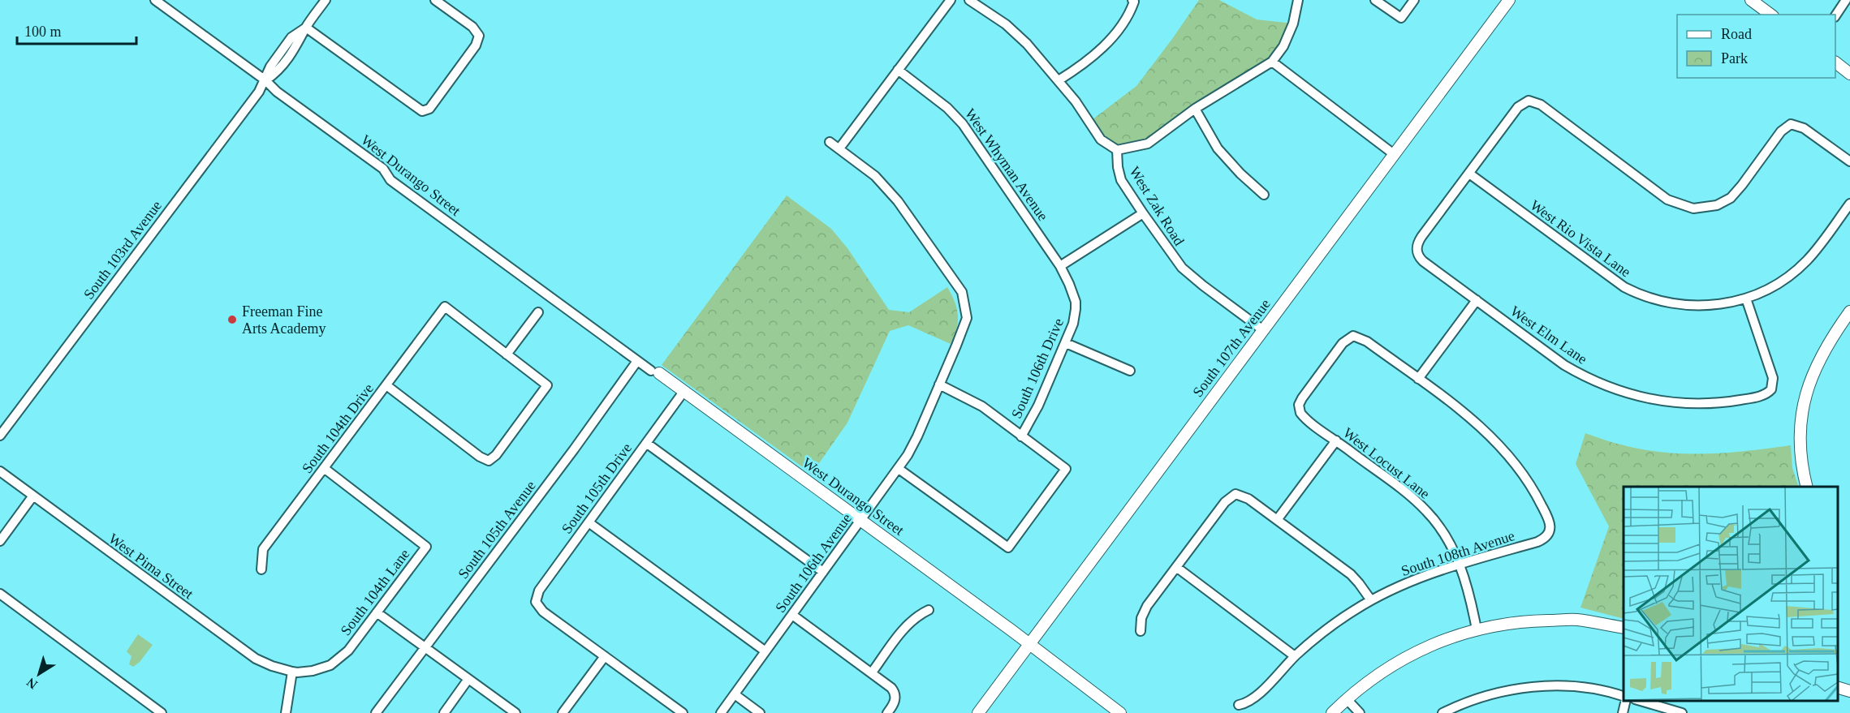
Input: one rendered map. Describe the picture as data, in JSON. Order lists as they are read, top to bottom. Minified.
{"streets":{"street":["West Whyman Avenue","West Durango Street","West Zak Road","West Rio Vista Lane","South 103rd Avenue","West Elm Lane","South 107th Avenue","South 106th Drive","South 104th Drive","West Locust Lane","South 105th Drive","South 105th Avenue","South 108th Avenue","South 106th Avenue","West Pima Street","South 104th Lane"]},"crossings":[["West Whyman Avenue","South 106th Drive"],["West Durango Street","South 103rd Avenue"],["West Durango Street","South 107th Avenue"],["West Durango Street","South 105th Drive"],["West Durango Street","South 105th Avenue"],["West Durango Street","South 106th Avenue"],["West Zak Road","South 107th Avenue"],["West Rio Vista Lane","West Elm Lane"],["South 104th Drive","South 104th Lane"],["West Locust Lane","South 108th Avenue"],["West Pima Street","South 104th Lane"]],"places":["Freeman Fine Arts Academy"],"legend":["Road","Park"],"scale_bar":"100 m","north":"bottom left"}
